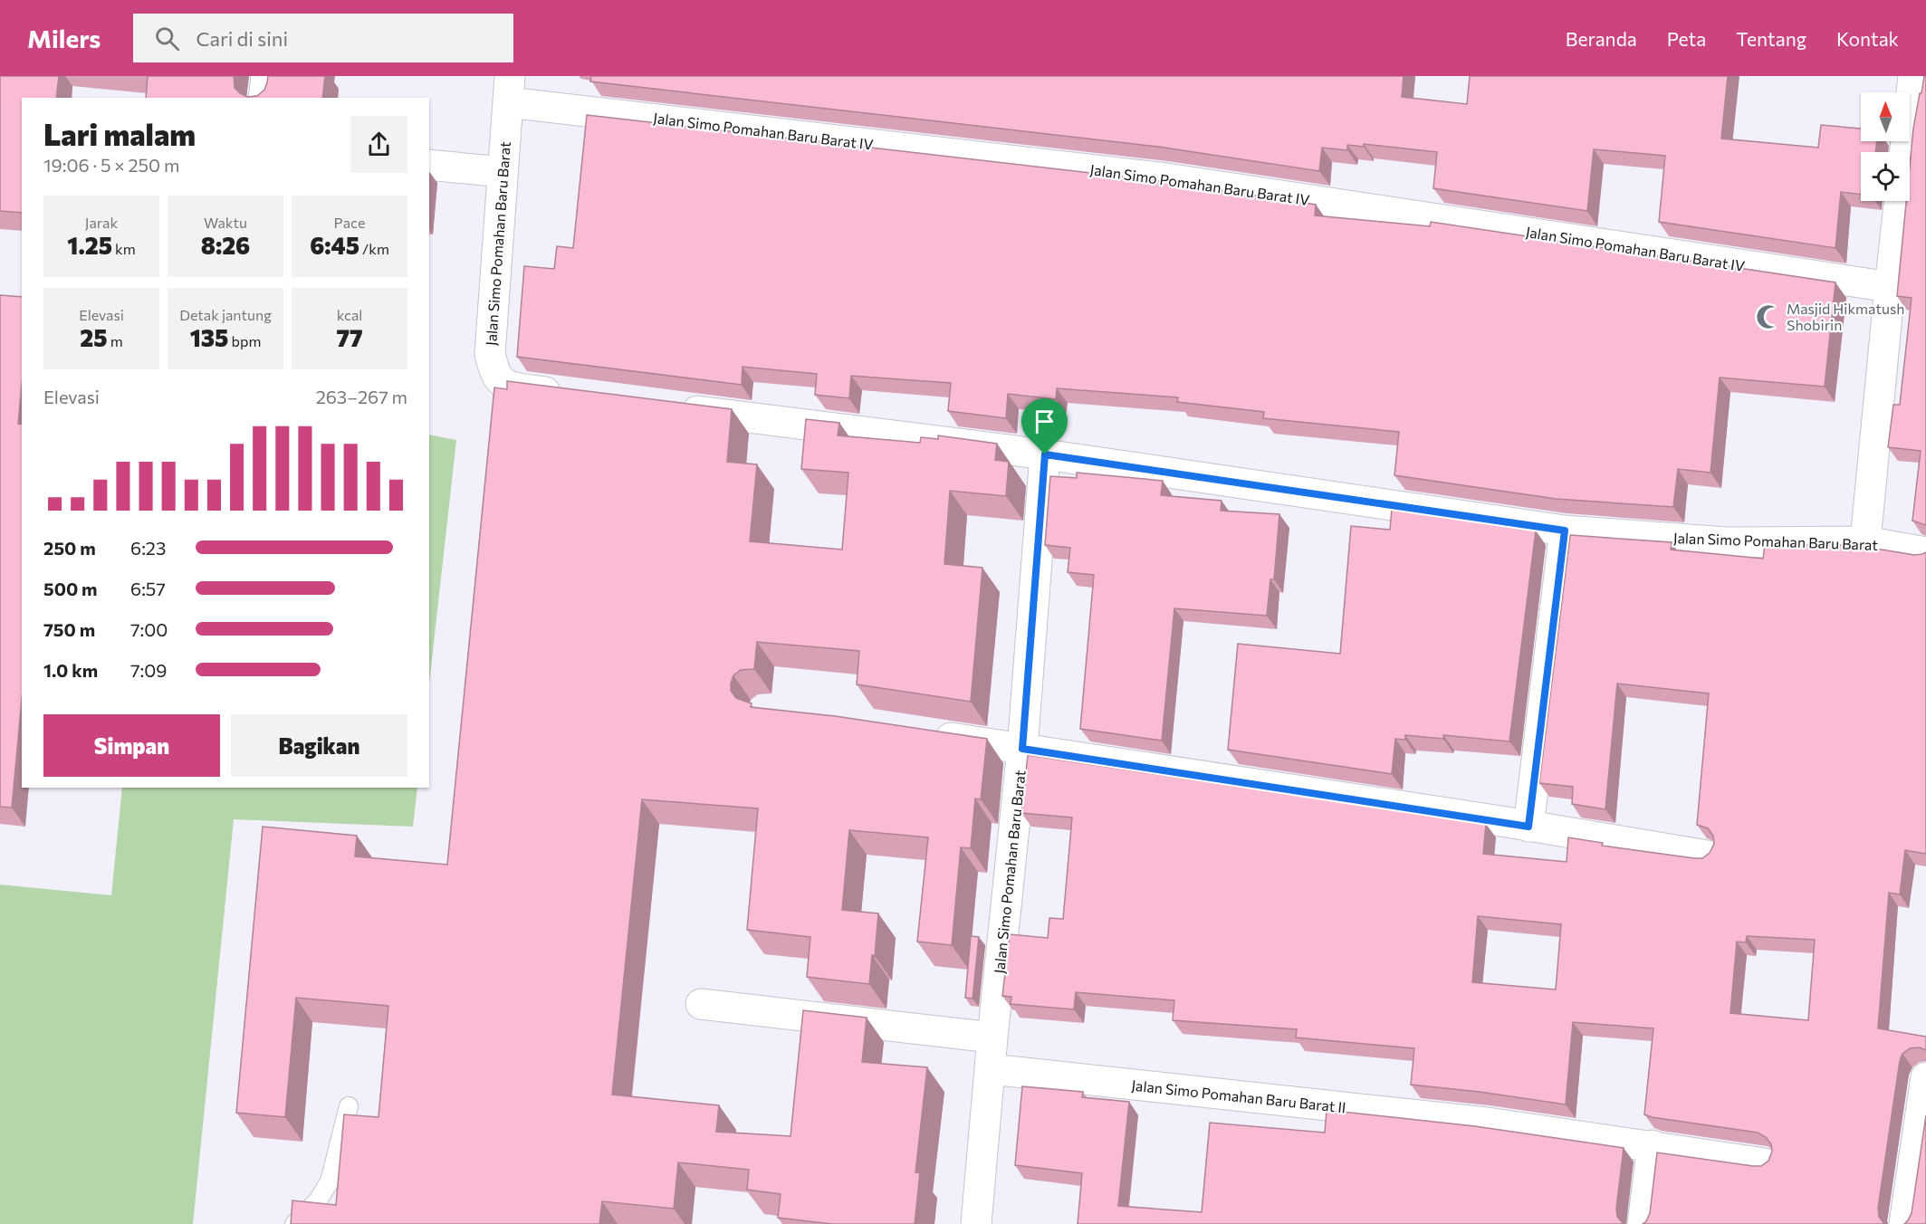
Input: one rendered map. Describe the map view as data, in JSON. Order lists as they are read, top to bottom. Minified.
{"streets":{"street":["Jalan Simo Pomahan Baru Barat IV","Jalan Simo Pomahan Baru Barat","Jalan Simo Pomahan Baru Barat II"]},"crossings":[["Jalan Simo Pomahan Baru Barat IV","Jalan Simo Pomahan Baru Barat"],["Jalan Simo Pomahan Baru Barat","Jalan Simo Pomahan Baru Barat II"]],"places":{"mosque":["Masjid Hikmatush Shobirin"]},"north":"top","page":{"header":"Milers","search":"Cari di sini","nav":["Beranda","Peta","Tentang","Kontak"],"heading":["Lari malam","19:06 · 5 × 250 m"],"stats":[["Jarak","1.25 km"],["Waktu","8:26"],["Pace","6:45 /km"],["Elevasi","25 m"],["Detak jantung","135 bpm"],["kcal","77"]],"chart":["Elevasi","263–267 m"],"list":[{"name":"250 m","note":"6:23"},{"name":"500 m","note":"6:57"},{"name":"750 m","note":"7:00"},{"name":"1.0 km","note":"7:09"}],"buttons":["Simpan","Bagikan"]}}
